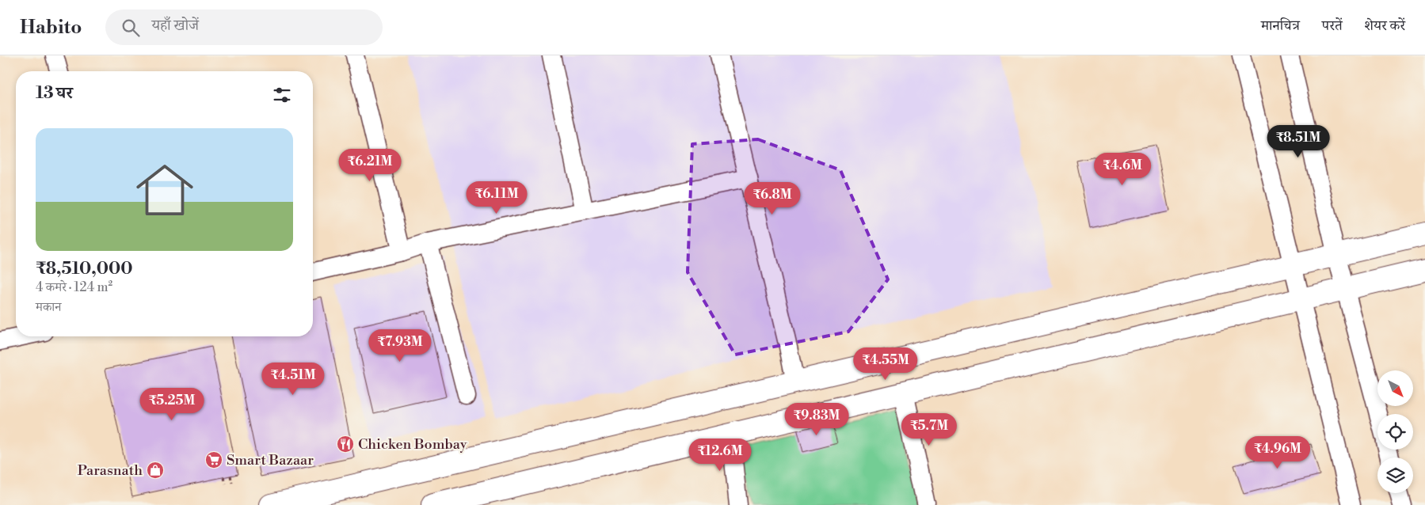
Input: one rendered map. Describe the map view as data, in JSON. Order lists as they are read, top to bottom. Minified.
{"places":{"restaurant":["Chicken Bombay"],"supermarket":["Smart Bazaar"],"shop":["Parasnath"]},"north":"bottom right","page":{"header":"Habito","search":"यहाँ खोजें","nav":["मानचित्र","परतें","शेयर करें"],"heading":"13 घर","list":[{"name":"₹8,510,000","note":"4 कमरे · 124 m² · मकान"}],"price":["₹8.51M","₹6.21M","₹4.6M","₹6.11M","₹6.8M","₹7.93M","₹4.55M","₹4.51M","₹5.25M","₹9.83M","₹5.7M","₹4.96M","₹12.6M"]}}
